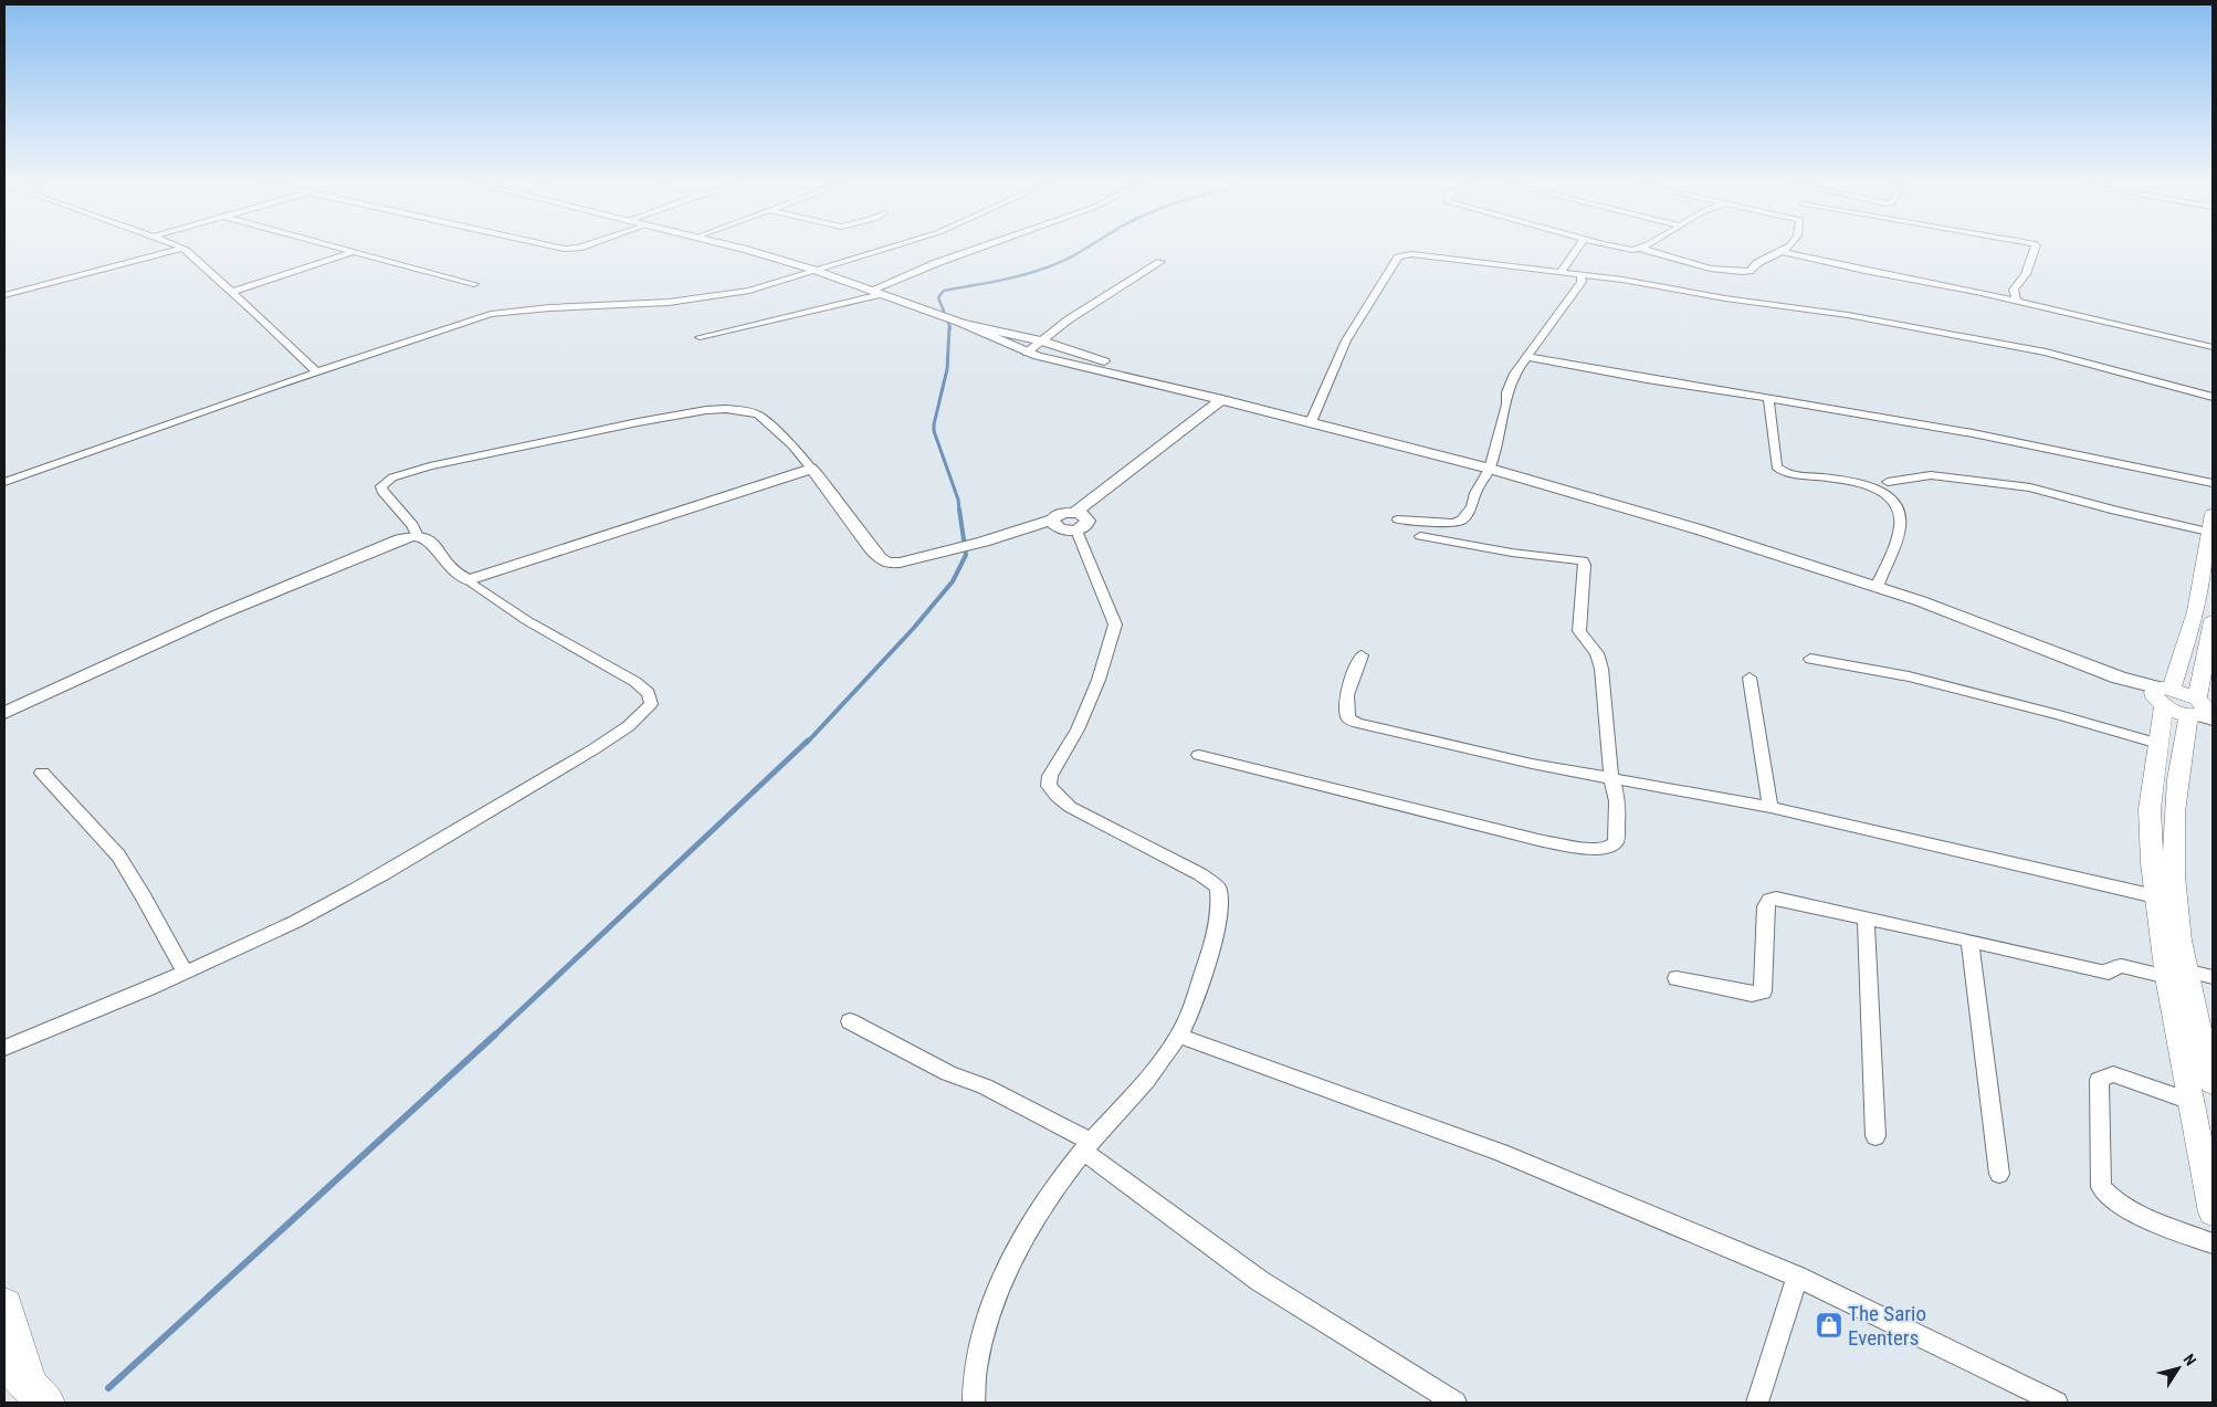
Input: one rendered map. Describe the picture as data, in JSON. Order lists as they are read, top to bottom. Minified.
{"places":{"shop":["The Sario Eventers"]},"north":"top right"}
